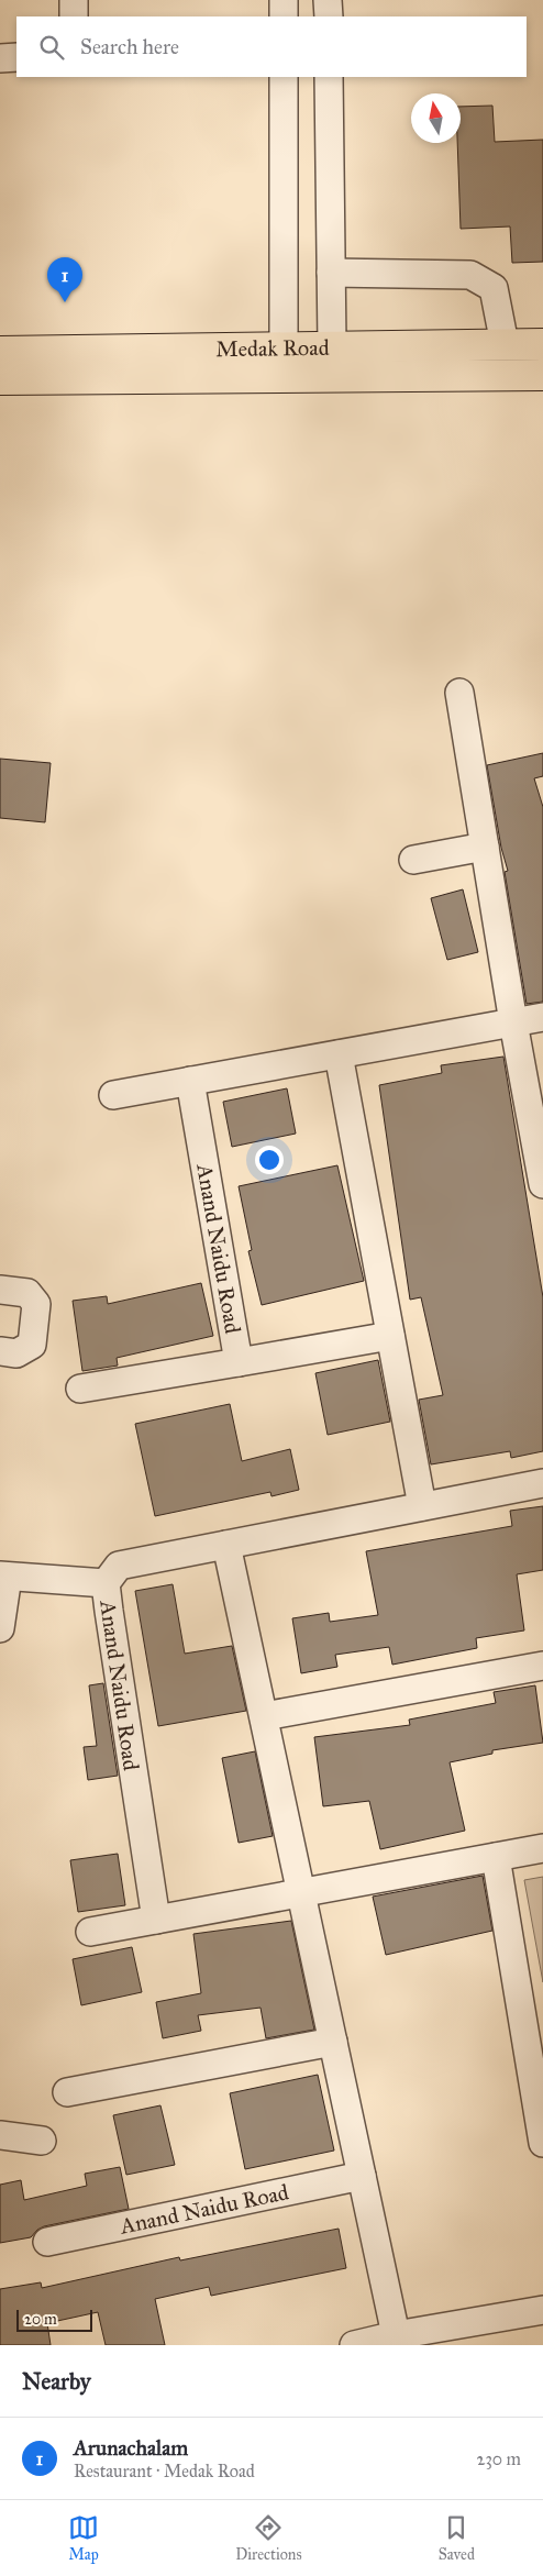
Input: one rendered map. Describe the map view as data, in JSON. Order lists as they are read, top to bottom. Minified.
{"streets":{"main road":["Medak Road"],"street":["Anand Naidu Road"]},"scale_bar":"20 m","north":"top","page":{"search":"Search here","pins":"1","scale":"20 m","heading":"Nearby","list":[{"mark":"1","name":"Arunachalam","note":"Restaurant · Medak Road","value":"230 m"}],"nav":["Map","Directions","Saved"]}}
